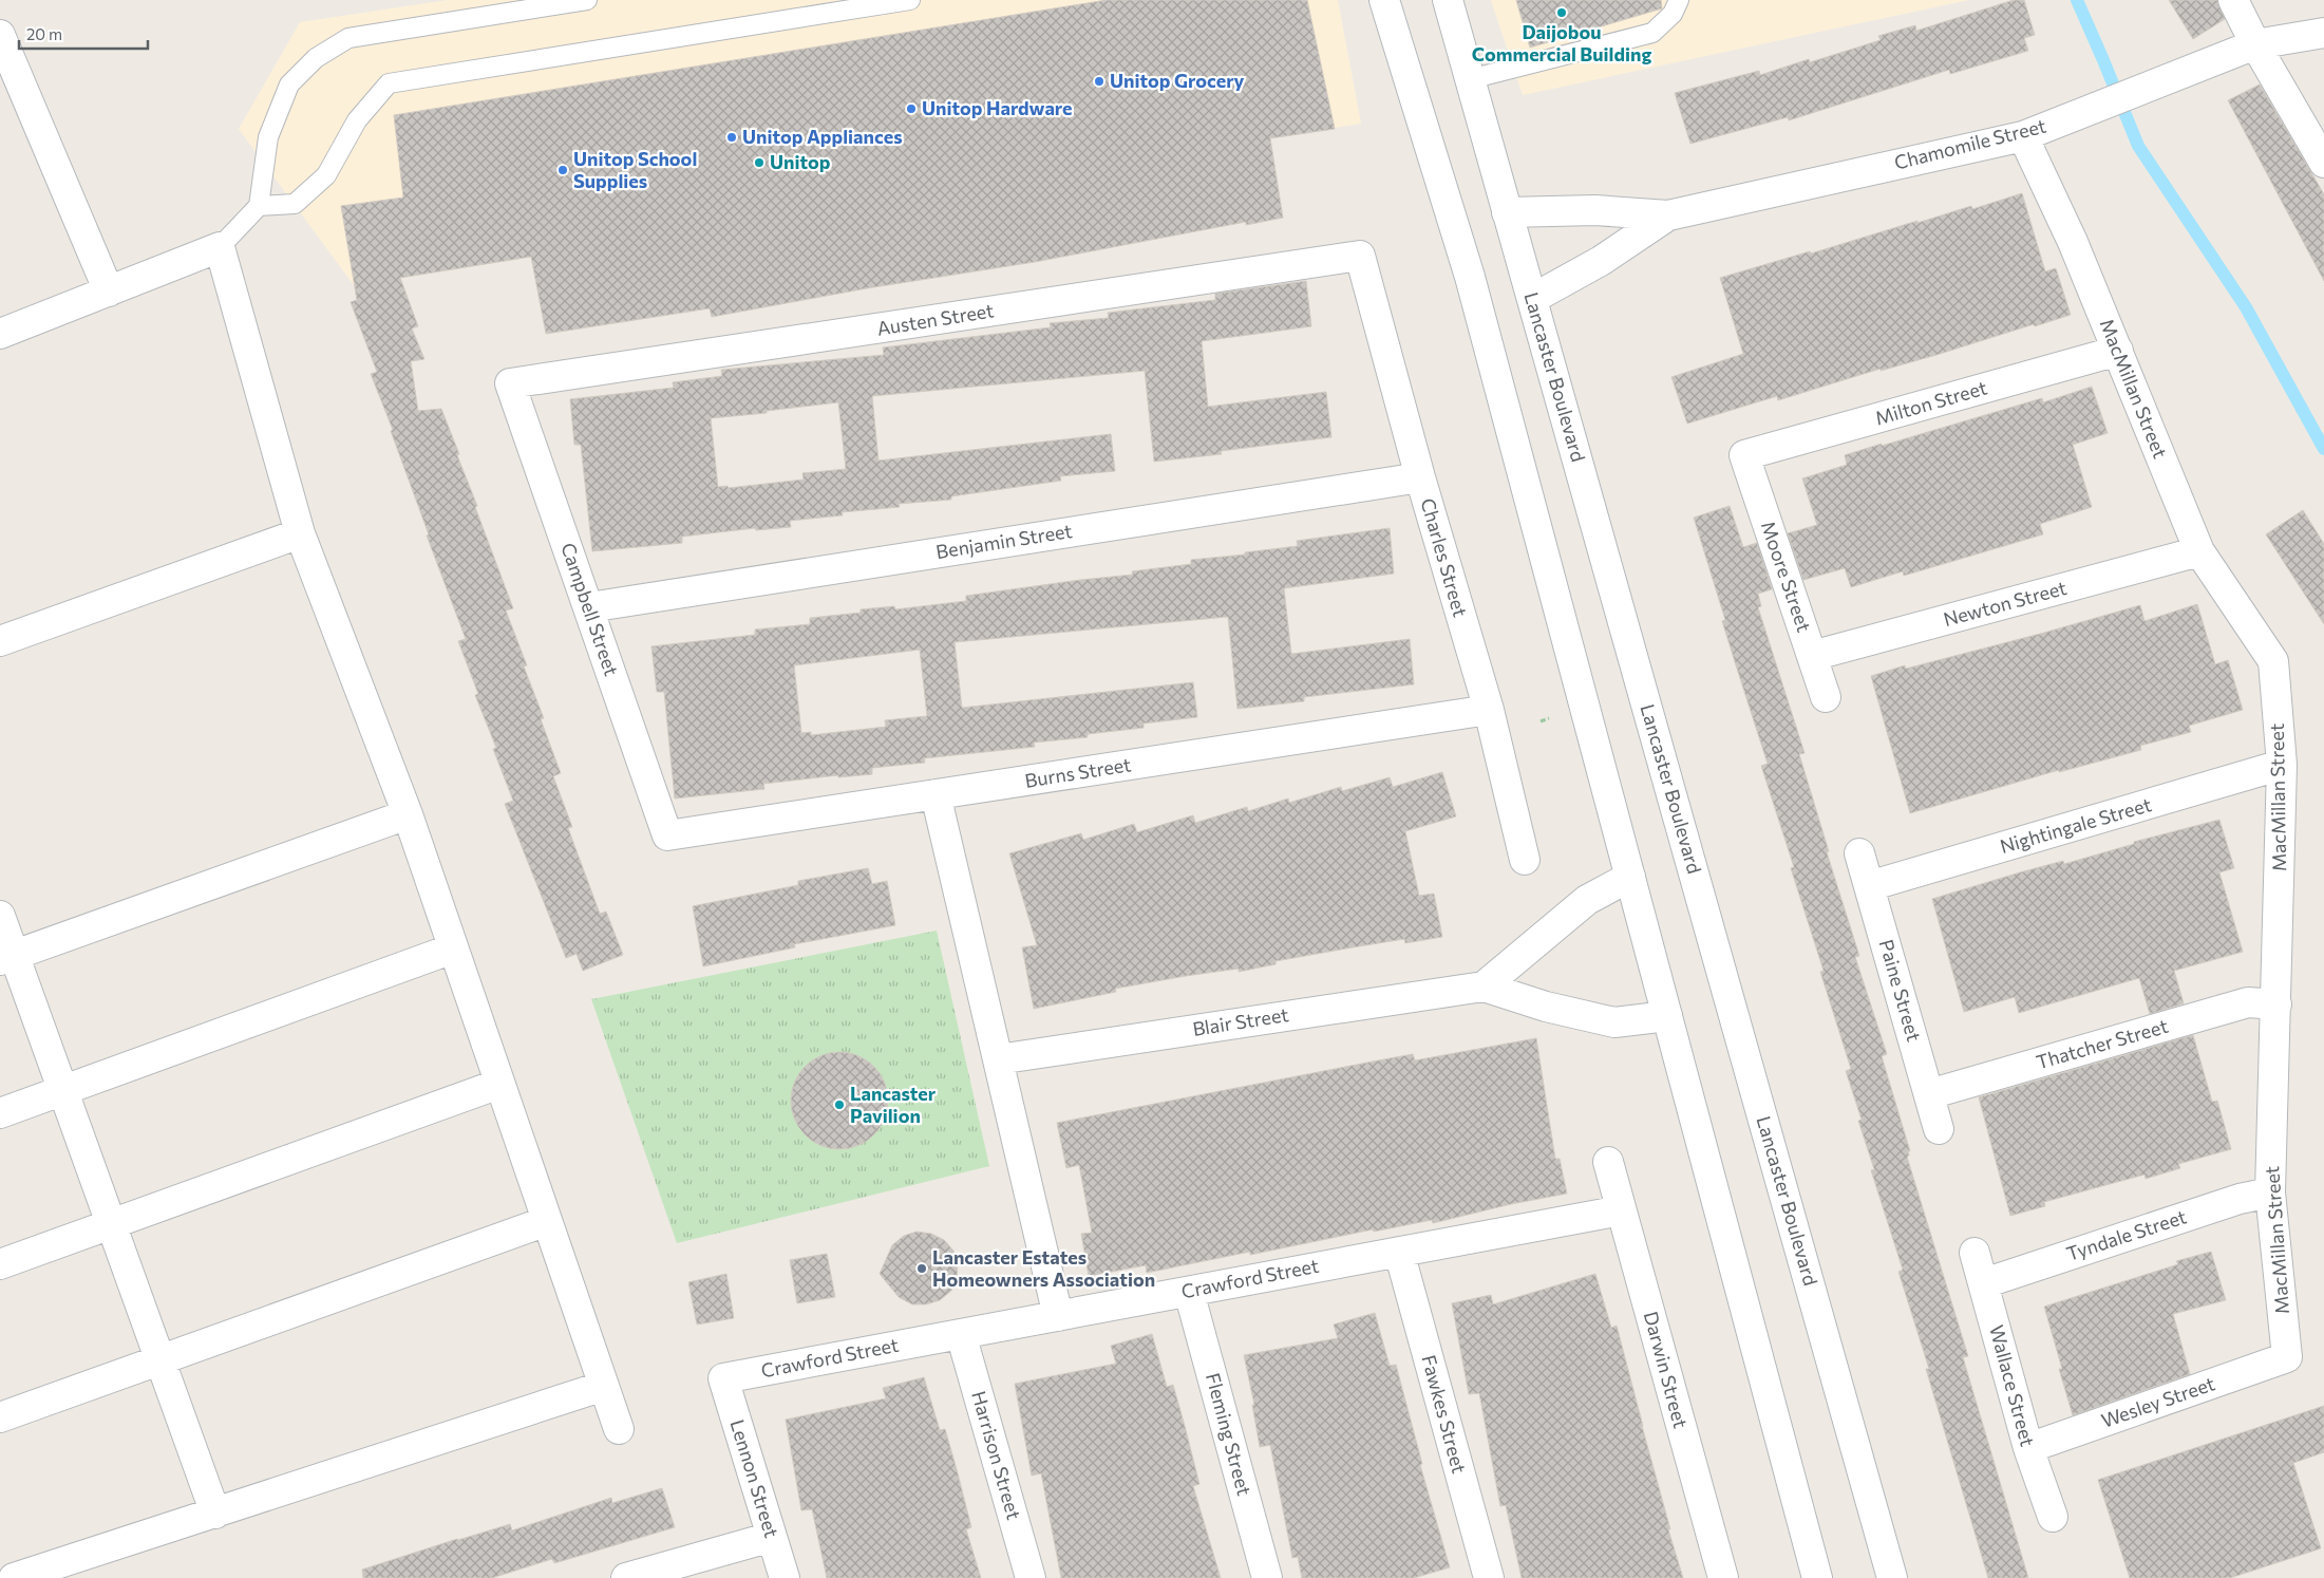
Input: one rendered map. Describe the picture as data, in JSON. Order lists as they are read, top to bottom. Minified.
{"streets":{"street":["Chamomile Street","Austen Street","Lancaster Boulevard","MacMillan Street","Milton Street","Benjamin Street","Charles Street","Moore Street","Newton Street","Campbell Street","Burns Street","Nightingale Street","Paine Street","Blair Street","Thatcher Street","Tyndale Street","Crawford Street","Darwin Street","Wallace Street","Wesley Street","Fawkes Street","Fleming Street","Harrison Street","Lennon Street"]},"crossings":[["Chamomile Street","Lancaster Boulevard"],["Chamomile Street","MacMillan Street"],["Austen Street","Charles Street"],["Austen Street","Campbell Street"],["MacMillan Street","Milton Street"],["MacMillan Street","Newton Street"],["MacMillan Street","Nightingale Street"],["MacMillan Street","Thatcher Street"],["MacMillan Street","Tyndale Street"],["MacMillan Street","Wesley Street"],["Milton Street","Moore Street"],["Benjamin Street","Charles Street"],["Benjamin Street","Campbell Street"],["Charles Street","Burns Street"],["Moore Street","Newton Street"],["Campbell Street","Burns Street"],["Nightingale Street","Paine Street"],["Paine Street","Thatcher Street"],["Tyndale Street","Wallace Street"],["Crawford Street","Darwin Street"],["Crawford Street","Fawkes Street"],["Crawford Street","Fleming Street"],["Crawford Street","Harrison Street"],["Crawford Street","Lennon Street"],["Wallace Street","Wesley Street"]],"places":["Daijobou Commercial Building","Unitop Grocery","Unitop Hardware","Unitop Appliances","Unitop","Unitop School Supplies","Lancaster Pavilion","Lancaster Estates Homeowners Association"],"scale_bar":"20 m"}
